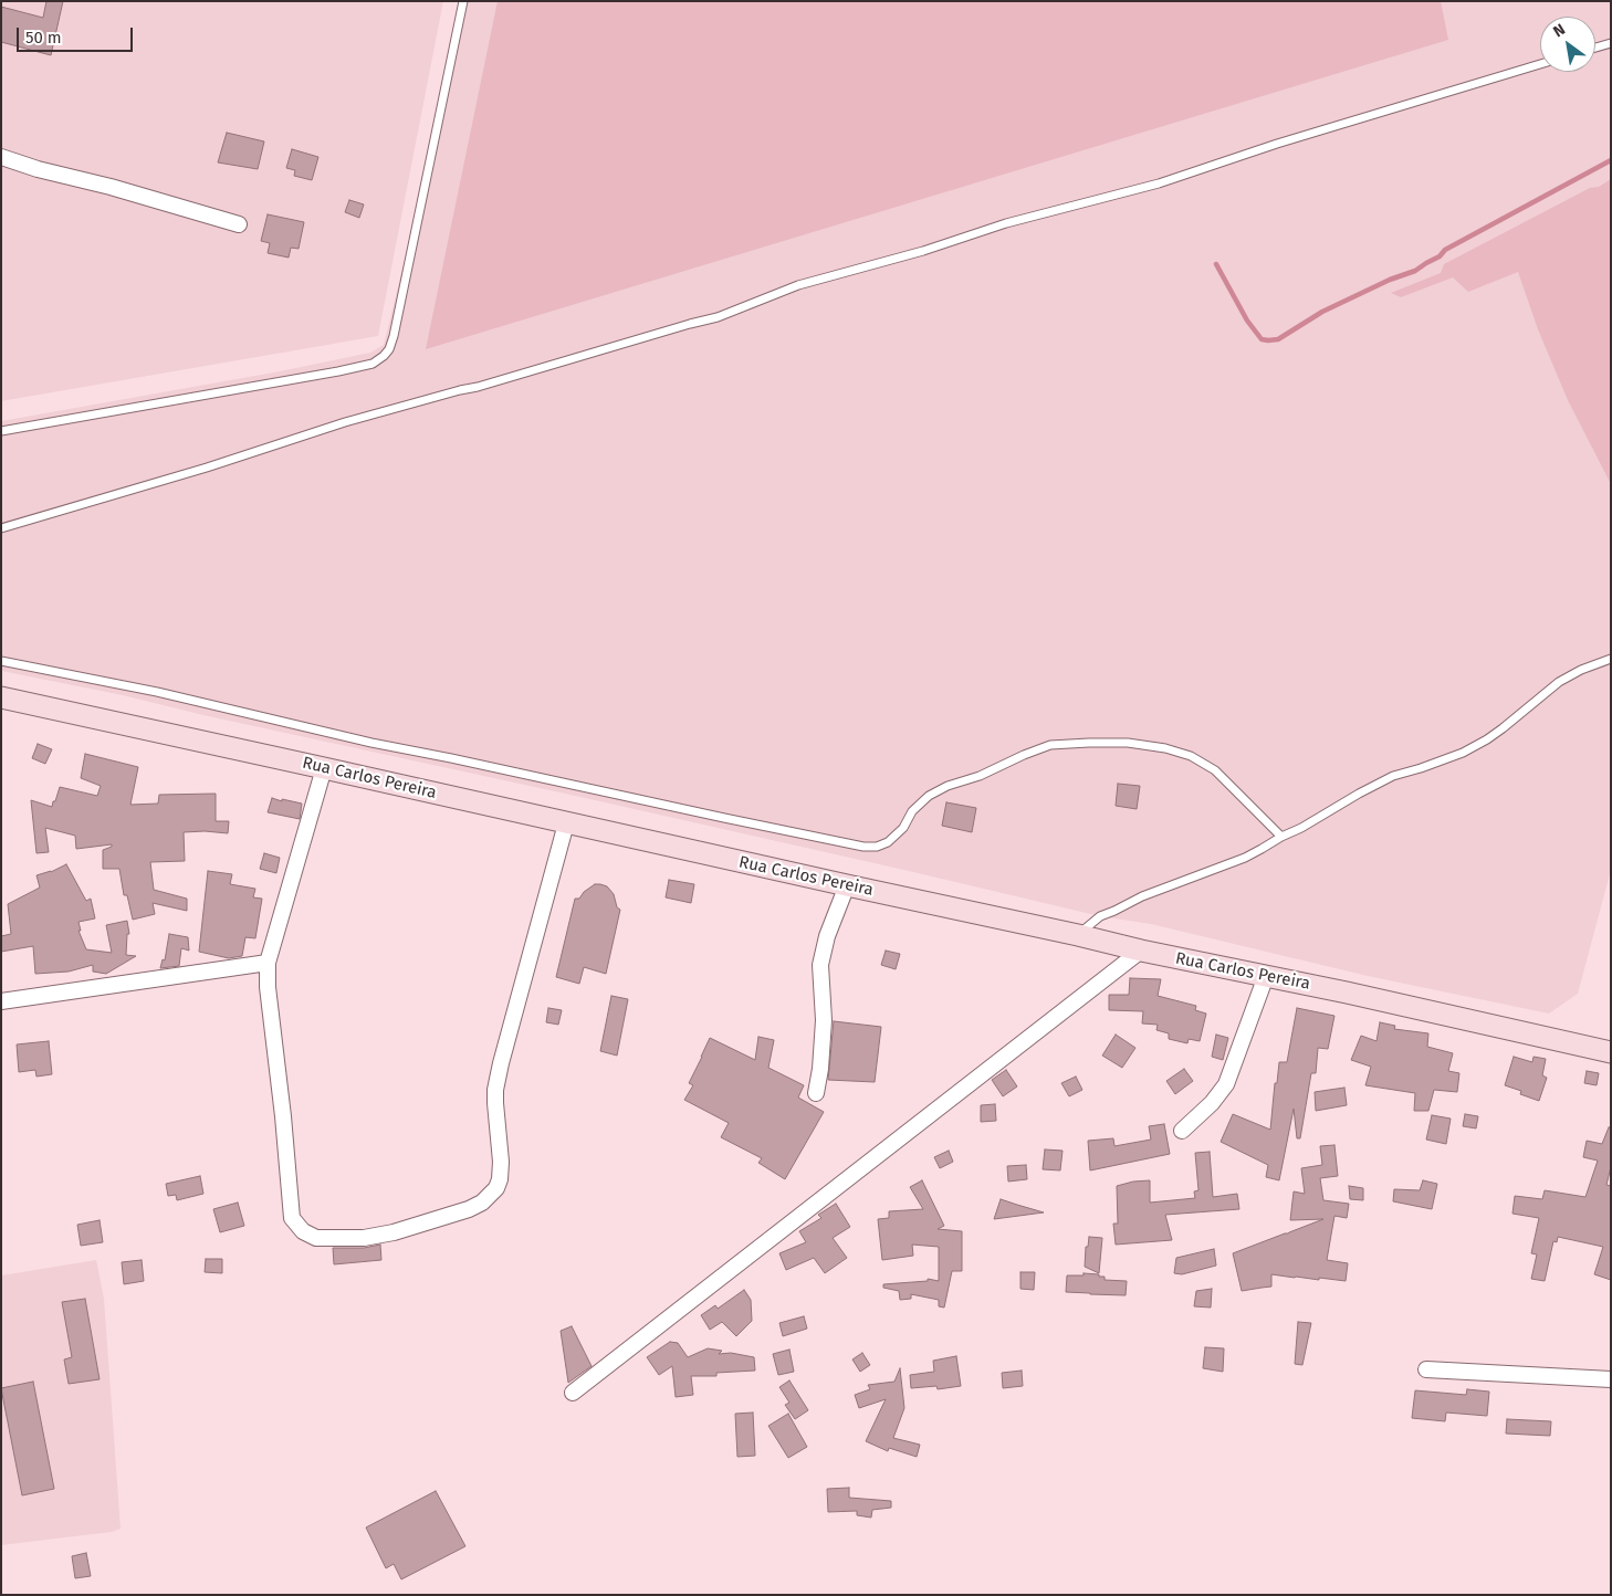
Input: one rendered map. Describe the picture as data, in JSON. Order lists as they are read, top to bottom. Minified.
{"streets":{"main road":["Rua Carlos Pereira"]},"scale_bar":"50 m","north":"top left"}
